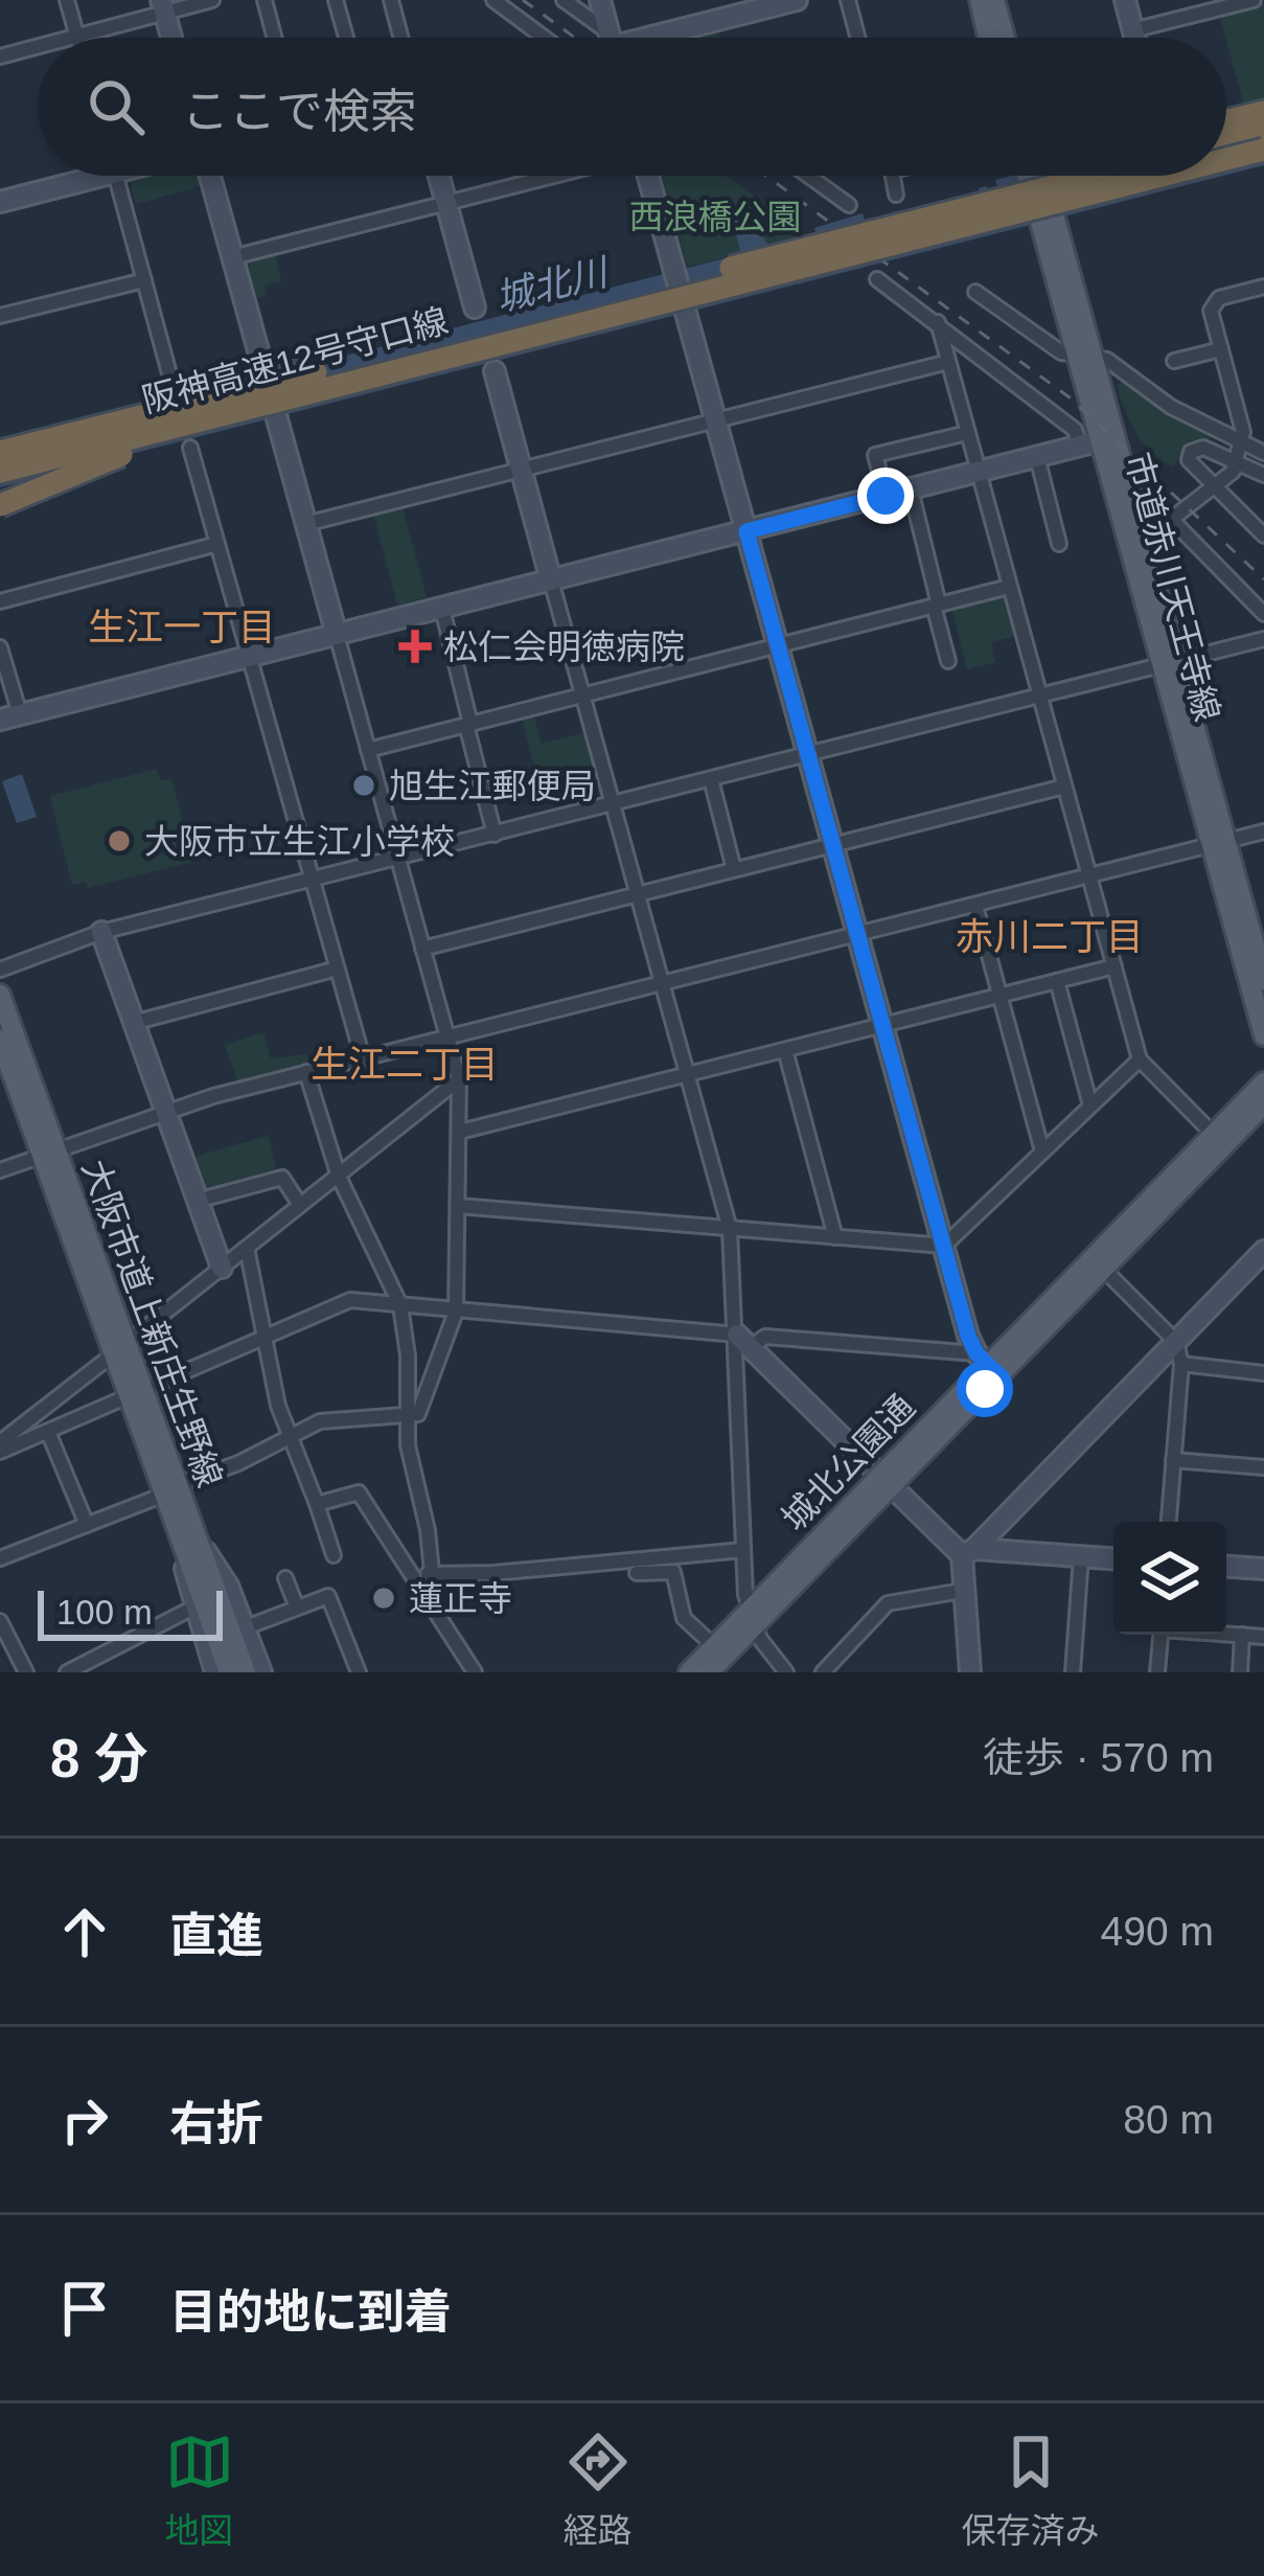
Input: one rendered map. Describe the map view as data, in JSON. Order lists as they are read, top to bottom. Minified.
{"streets":{"highway":["阪神高速12号守口線"],"main road":["市道赤川天王寺線","大阪市道上新庄生野線","城北公園通"]},"districts":["生江一丁目","赤川二丁目","生江二丁目"],"water":["城北川"],"parks":["西浪橋公園"],"places":{"health":["松仁会明徳病院"],"other":["旭生江郵便局","大阪市立生江小学校","蓮正寺"]},"scale_bar":"100 m","page":{"search":"ここで検索","scale":"100 m","heading":["8 分","徒歩 · 570 m"],"list":[["直進","490 m"],["右折","80 m"],"目的地に到着"],"nav":["地図","経路","保存済み"]}}
